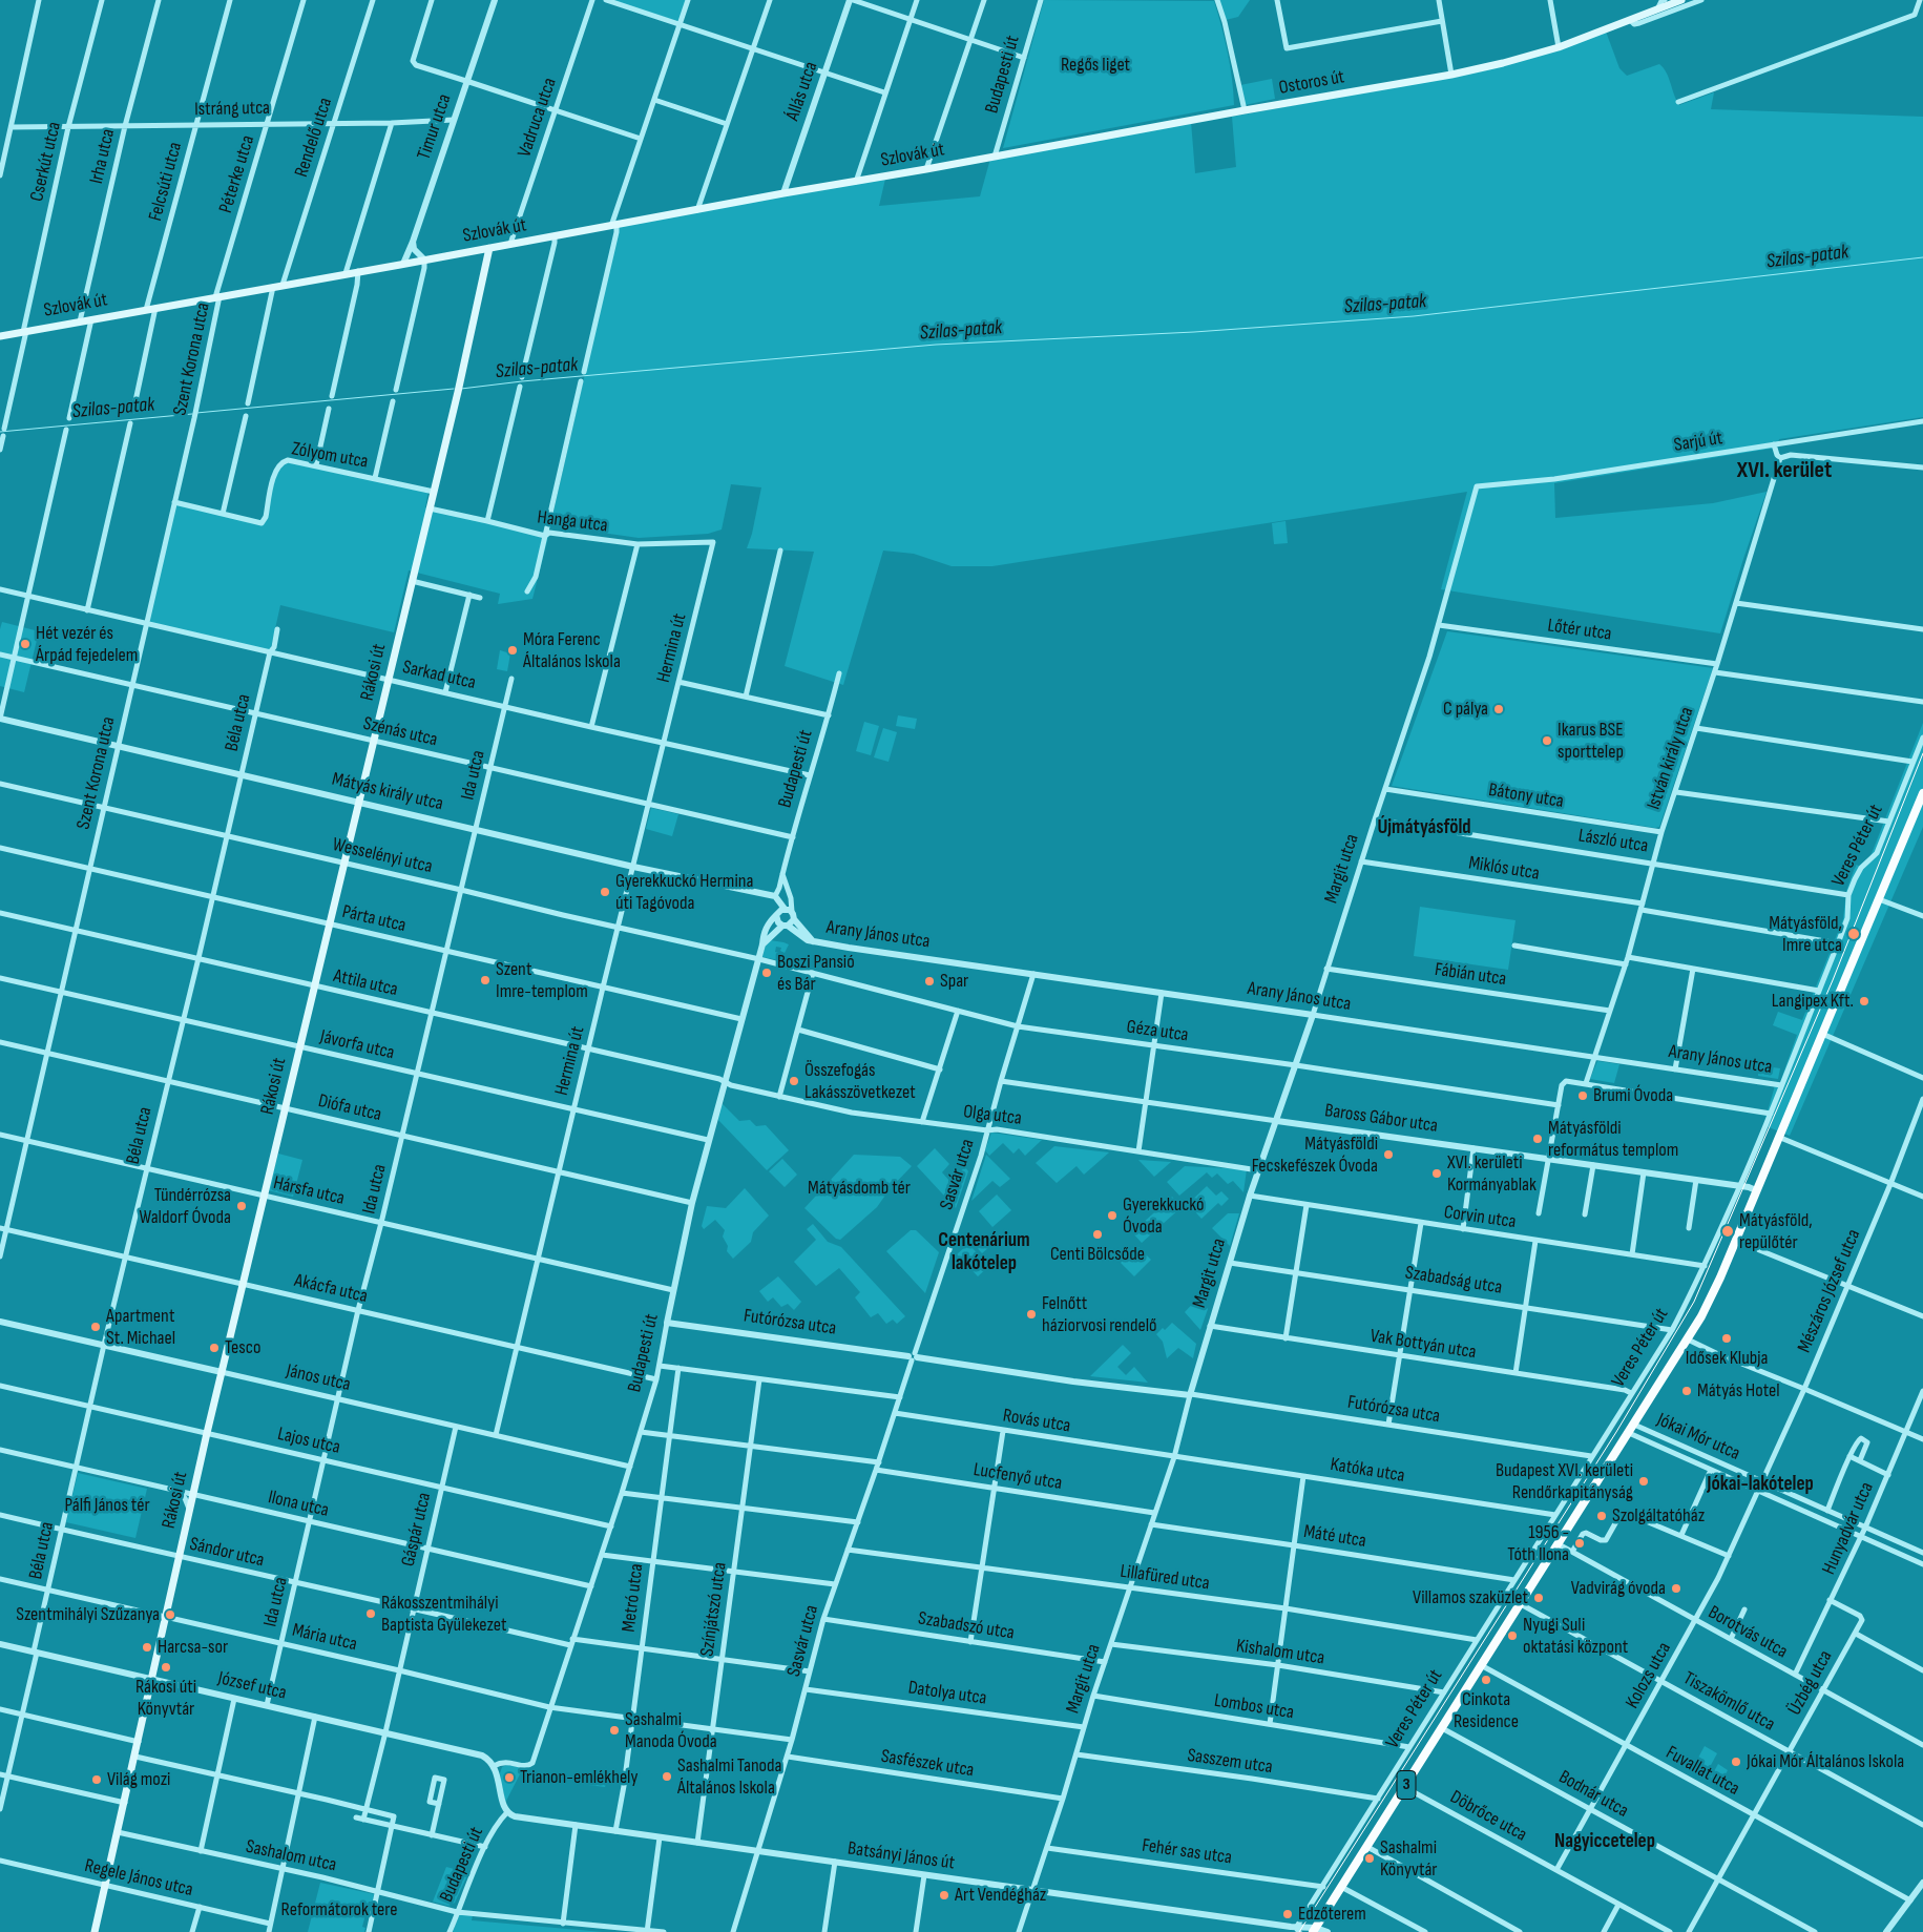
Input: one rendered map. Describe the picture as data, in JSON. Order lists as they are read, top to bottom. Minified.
{"streets":{"main road":["Ostoros út","Szlovák út","Rákosi út","Veres Péter út","3"],"street":["Budapesti út","Állás utca","Istráng utca","Vadruca utca","Timur utca","Rendelő utca","Irha utca","Cserkút utca","Péterke utca","Felcsúti utca","Szent Korona utca","Sarjú út","Zólyom utca","Hanga utca","Lőtér utca","Hermina út","Sarkad utca","Béla utca","Szénás utca","István király utca","Ida utca","Mátyás király utca","Bátony utca","László utca","Wesselényi utca","Margit utca","Miklós utca","Párta utca","Arany János utca","Fábián utca","Attila utca","Géza utca","Jávorfa utca","Diófa utca","Olga utca","Baross Gábor utca","Sasvár utca","Hársfa utca","Corvin utca","Szabadság utca","Akácfa utca","Mészáros József utca","Futórózsa utca","Vak Bottyán utca","János utca","Rovás utca","Jókai Mór utca","Lajos utca","Katóka utca","Lucfenyő utca","Ilona utca","Hunyadvár utca","Gáspár utca","Máté utca","Sándor utca","Lillafüred utca","Metró utca","Színjátszó utca","Szabadszó utca","Borotvás utca","Mária utca","Kishalom utca","Kolozs utca","Üzbég utca","József utca","Datolya utca","Tiszakömlő utca","Lombos utca","Sasszem utca","Sasfészek utca","Fuvallat utca","Bodnár utca","Döbrőce utca","Fehér sas utca","Sashalom utca","Batsányi János út","Regele János utca"]},"crossings":[["Budapesti út","Ostoros út"],["Budapesti út","Szlovák út"],["Budapesti út","Sarkad utca"],["Budapesti út","Szénás utca"],["Budapesti út","Mátyás király utca"],["Budapesti út","Wesselényi utca"],["Budapesti út","Párta utca"],["Budapesti út","Arany János utca"],["Budapesti út","Attila utca"],["Budapesti út","Géza utca"],["Budapesti út","Jávorfa utca"],["Budapesti út","Diófa utca"],["Budapesti út","Olga utca"],["Budapesti út","Hársfa utca"],["Budapesti út","Akácfa utca"],["Budapesti út","Futórózsa utca"],["Budapesti út","János utca"],["Budapesti út","Lajos utca"],["Budapesti út","Ilona utca"],["Budapesti út","Sándor utca"],["Budapesti út","Mária utca"],["Budapesti út","József utca"],["Budapesti út","Sashalom utca"],["Budapesti út","Batsányi János út"],["Ostoros út","Szlovák út"],["Állás utca","Szlovák út"],["Istráng utca","Timur utca"],["Istráng utca","Rendelő utca"],["Istráng utca","Irha utca"],["Istráng utca","Cserkút utca"],["Istráng utca","Péterke utca"],["Istráng utca","Felcsúti utca"],["Vadruca utca","Szlovák út"],["Timur utca","Szlovák út"],["Rendelő utca","Szlovák út"],["Szlovák út","Irha utca"],["Szlovák út","Cserkút utca"],["Szlovák út","Péterke utca"],["Szlovák út","Felcsúti utca"],["Szlovák út","Szent Korona utca"],["Szlovák út","Rákosi út"],["Péterke utca","Szent Korona utca"],["Szent Korona utca","Zólyom utca"],["Szent Korona utca","Sarkad utca"],["Szent Korona utca","Szénás utca"],["Szent Korona utca","Mátyás király utca"],["Szent Korona utca","Wesselényi utca"],["Szent Korona utca","Párta utca"],["Szent Korona utca","Attila utca"],["Szent Korona utca","Jávorfa utca"],["Szent Korona utca","Diófa utca"],["Szent Korona utca","Hársfa utca"],["Szent Korona utca","Akácfa utca"],["Sarjú út","Margit utca"],["Zólyom utca","Rákosi út"],["Hanga utca","Hermina út"],["Hanga utca","Rákosi út"],["Lőtér utca","István király utca"],["Lőtér utca","Margit utca"],["Hermina út","Sarkad utca"],["Hermina út","Szénás utca"],["Hermina út","Mátyás király utca"],["Hermina út","Wesselényi utca"],["Hermina út","Párta utca"],["Hermina út","Attila utca"],["Hermina út","Jávorfa utca"],["Hermina út","Diófa utca"],["Hermina út","Hársfa utca"],["Hermina út","Akácfa utca"],["Hermina út","János utca"],["Rákosi út","Sarkad utca"],["Rákosi út","Szénás utca"],["Rákosi út","Mátyás király utca"],["Rákosi út","Wesselényi utca"],["Rákosi út","Párta utca"],["Rákosi út","Attila utca"],["Rákosi út","Jávorfa utca"],["Rákosi út","Diófa utca"],["Rákosi út","Hársfa utca"],["Rákosi út","Akácfa utca"],["Rákosi út","János utca"],["Rákosi út","Lajos utca"],["Rákosi út","Ilona utca"],["Rákosi út","Sándor utca"],["Rákosi út","Mária utca"],["Rákosi út","József utca"],["Rákosi út","Sashalom utca"],["Rákosi út","Regele János utca"],["Sarkad utca","Béla utca"],["Sarkad utca","Ida utca"],["Béla utca","Szénás utca"],["Béla utca","Mátyás király utca"],["Béla utca","Wesselényi utca"],["Béla utca","Párta utca"],["Béla utca","Attila utca"],["Béla utca","Jávorfa utca"],["Béla utca","Diófa utca"],["Béla utca","Hársfa utca"],["Béla utca","Akácfa utca"],["Béla utca","János utca"],["Béla utca","Lajos utca"],["Béla utca","Ilona utca"],["Béla utca","Sándor utca"],["Béla utca","Mária utca"],["Béla utca","József utca"],["Szénás utca","Ida utca"],["István király utca","Bátony utca"],["István király utca","László utca"],["István király utca","Miklós utca"],["István király utca","Arany János utca"],["István király utca","Fábián utca"],["Ida utca","Mátyás király utca"],["Ida utca","Wesselényi utca"],["Ida utca","Párta utca"],["Ida utca","Attila utca"],["Ida utca","Jávorfa utca"],["Ida utca","Diófa utca"],["Ida utca","Hársfa utca"],["Ida utca","Akácfa utca"],["Ida utca","János utca"],["Ida utca","Lajos utca"],["Ida utca","Ilona utca"],["Ida utca","Sándor utca"],["Ida utca","Mária utca"],["Ida utca","József utca"],["Bátony utca","Margit utca"],["László utca","Veres Péter út"],["László utca","Margit utca"],["Veres Péter út","Miklós utca"],["Veres Péter út","Arany János utca"],["Veres Péter út","Baross Gábor utca"],["Veres Péter út","Corvin utca"],["Veres Péter út","Szabadság utca"],["Veres Péter út","Futórózsa utca"],["Veres Péter út","Vak Bottyán utca"],["Veres Péter út","Jókai Mór utca"],["Veres Péter út","Katóka utca"],["Veres Péter út","Máté utca"],["Veres Péter út","Lillafüred utca"],["Veres Péter út","Borotvás utca"],["Veres Péter út","Kishalom utca"],["Veres Péter út","Tiszakömlő utca"],["Veres Péter út","Lombos utca"],["Veres Péter út","Sasszem utca"],["Veres Péter út","Fuvallat utca"],["Veres Péter út","Bodnár utca"],["Veres Péter út","Döbrőce utca"],["Veres Péter út","Fehér sas utca"],["Veres Péter út","Batsányi János út"],["Wesselényi utca","Géza utca"],["Margit utca","Miklós utca"],["Margit utca","Arany János utca"],["Margit utca","Fábián utca"],["Margit utca","Géza utca"],["Margit utca","Olga utca"],["Margit utca","Baross Gábor utca"],["Margit utca","Corvin utca"],["Margit utca","Szabadság utca"],["Margit utca","Futórózsa utca"],["Margit utca","Vak Bottyán utca"],["Margit utca","Rovás utca"],["Margit utca","Katóka utca"],["Margit utca","Lucfenyő utca"],["Margit utca","Máté utca"],["Margit utca","Lillafüred utca"],["Margit utca","Szabadszó utca"],["Margit utca","Kishalom utca"],["Margit utca","Datolya utca"],["Margit utca","Lombos utca"],["Margit utca","Sasszem utca"],["Margit utca","Sasfészek utca"],["Margit utca","Fehér sas utca"],["Margit utca","Batsányi János út"],["Arany János utca","Sasvár utca"],["Attila utca","Olga utca"],["Géza utca","Sasvár utca"],["Olga utca","Sasvár utca"],["Baross Gábor utca","Sasvár utca"],["Sasvár utca","Futórózsa utca"],["Sasvár utca","Rovás utca"],["Sasvár utca","Lucfenyő utca"],["Sasvár utca","Lillafüred utca"],["Sasvár utca","Szabadszó utca"],["Sasvár utca","Mária utca"],["Sasvár utca","Datolya utca"],["Sasvár utca","Sasfészek utca"],["Sasvár utca","Batsányi János út"],["Mészáros József utca","Jókai Mór utca"],["Mészáros József utca","Kolozs utca"],["János utca","Gáspár utca"],["Rovás utca","Katóka utca"],["Jókai Mór utca","Hunyadvár utca"],["Jókai Mór utca","Kolozs utca"],["Lajos utca","Gáspár utca"],["Ilona utca","Gáspár utca"],["Hunyadvár utca","Borotvás utca"],["Gáspár utca","Sándor utca"],["Gáspár utca","Mária utca"],["Gáspár utca","József utca"],["Metró utca","Mária utca"],["Metró utca","Batsányi János út"],["Színjátszó utca","Mária utca"],["Színjátszó utca","Batsányi János út"],["Borotvás utca","Kolozs utca"],["Borotvás utca","Üzbég utca"],["Kolozs utca","Tiszakömlő utca"],["Kolozs utca","Fuvallat utca"],["Kolozs utca","Bodnár utca"],["Kolozs utca","Döbrőce utca"],["Üzbég utca","Tiszakömlő utca"],["Üzbég utca","Fuvallat utca"],["Üzbég utca","Bodnár utca"]],"districts":["XVI. kerület","Újmátyásföld","Centenárium lakótelep","Jókai-lakótelep","Nagyiccetelep"],"water":["Szilas-patak"],"parks":["Regős liget","Mátyásdomb tér","Pálfi János tér","Reformátorok tere"],"places":["Hét vezér és Árpád fejedelem","Móra Ferenc Általános Iskola","C pálya","Ikarus BSE sporttelep","Gyerekkuckó Hermina úti Tagóvoda","Mátyásföld, Imre utca","Boszi Pansió és Bár","Szent Imre-templom","Spar","Langipex Kft.","Összefogás Lakásszövetkezet","Brumi Óvoda","Mátyásföldi református templom","Mátyásföldi Fecskefészek Óvoda","XVI. kerületi Kormányablak","Tündérrózsa Waldorf Óvoda","Gyerekkuckó Óvoda","Mátyásföld, repülőtér","Centi Bölcsőde","Felnőtt háziorvosi rendelő","Apartment St. Michael","Idősek Klubja","Tesco","Mátyás Hotel","Budapest XVI. kerületi Rendőrkapitányság","Szolgáltatóház","1956 - Tóth Ilona","Vadvirág óvoda","Villamos szaküzlet","Rákosszentmihályi Baptista Gyülekezet","Szentmihályi Szűzanya","Nyugi Suli oktatási központ","Harcsa-sor","Rákosi úti Könyvtár","Cinkota Residence","Sashalmi Manoda Óvoda","Jókai Mór Általános Iskola","Sashalmi Tanoda Általános Iskola","Trianon-emlékhely","Világ mozi","Sashalmi Könyvtár","Art Vendégház","Edzőterem"]}
